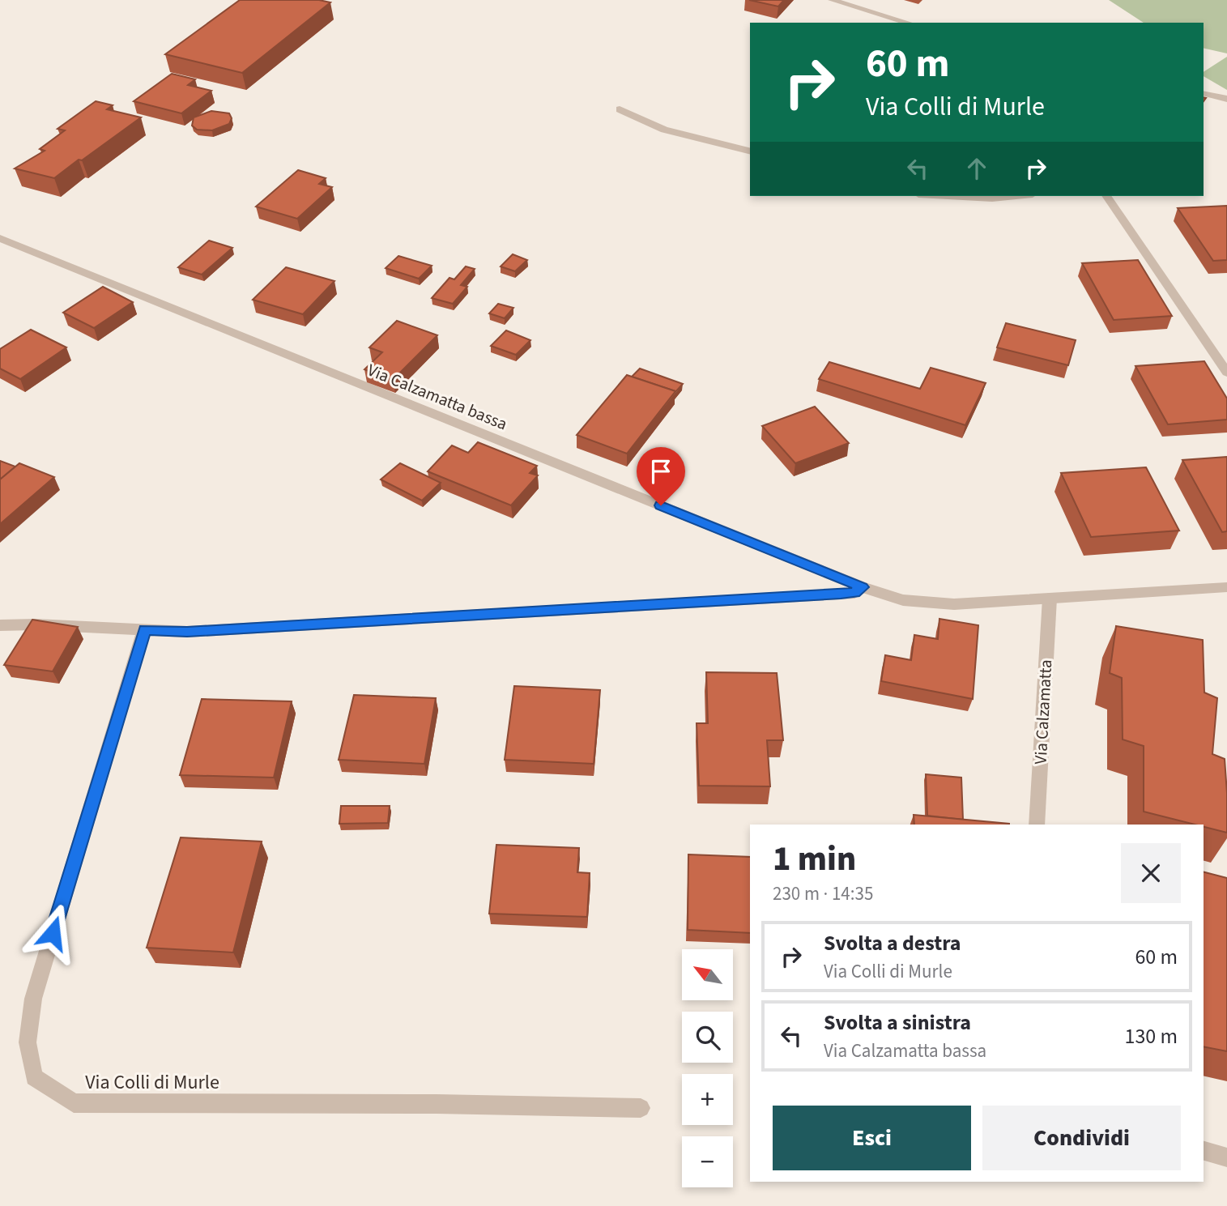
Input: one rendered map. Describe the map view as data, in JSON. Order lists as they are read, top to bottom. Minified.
{"streets":{"street":["Via Calzamatta bassa","Via Calzamatta","Via Colli di Murle"]},"north":"top left","page":{"turn":["60 m","Via Colli di Murle"],"heading":["1 min","230 m · 14:35"],"list":[{"name":"Svolta a destra","note":"Via Colli di Murle","value":"60 m"},{"name":"Svolta a sinistra","note":"Via Calzamatta bassa","value":"130 m"}],"map_buttons":["+","−"],"buttons":["Esci","Condividi"]}}
